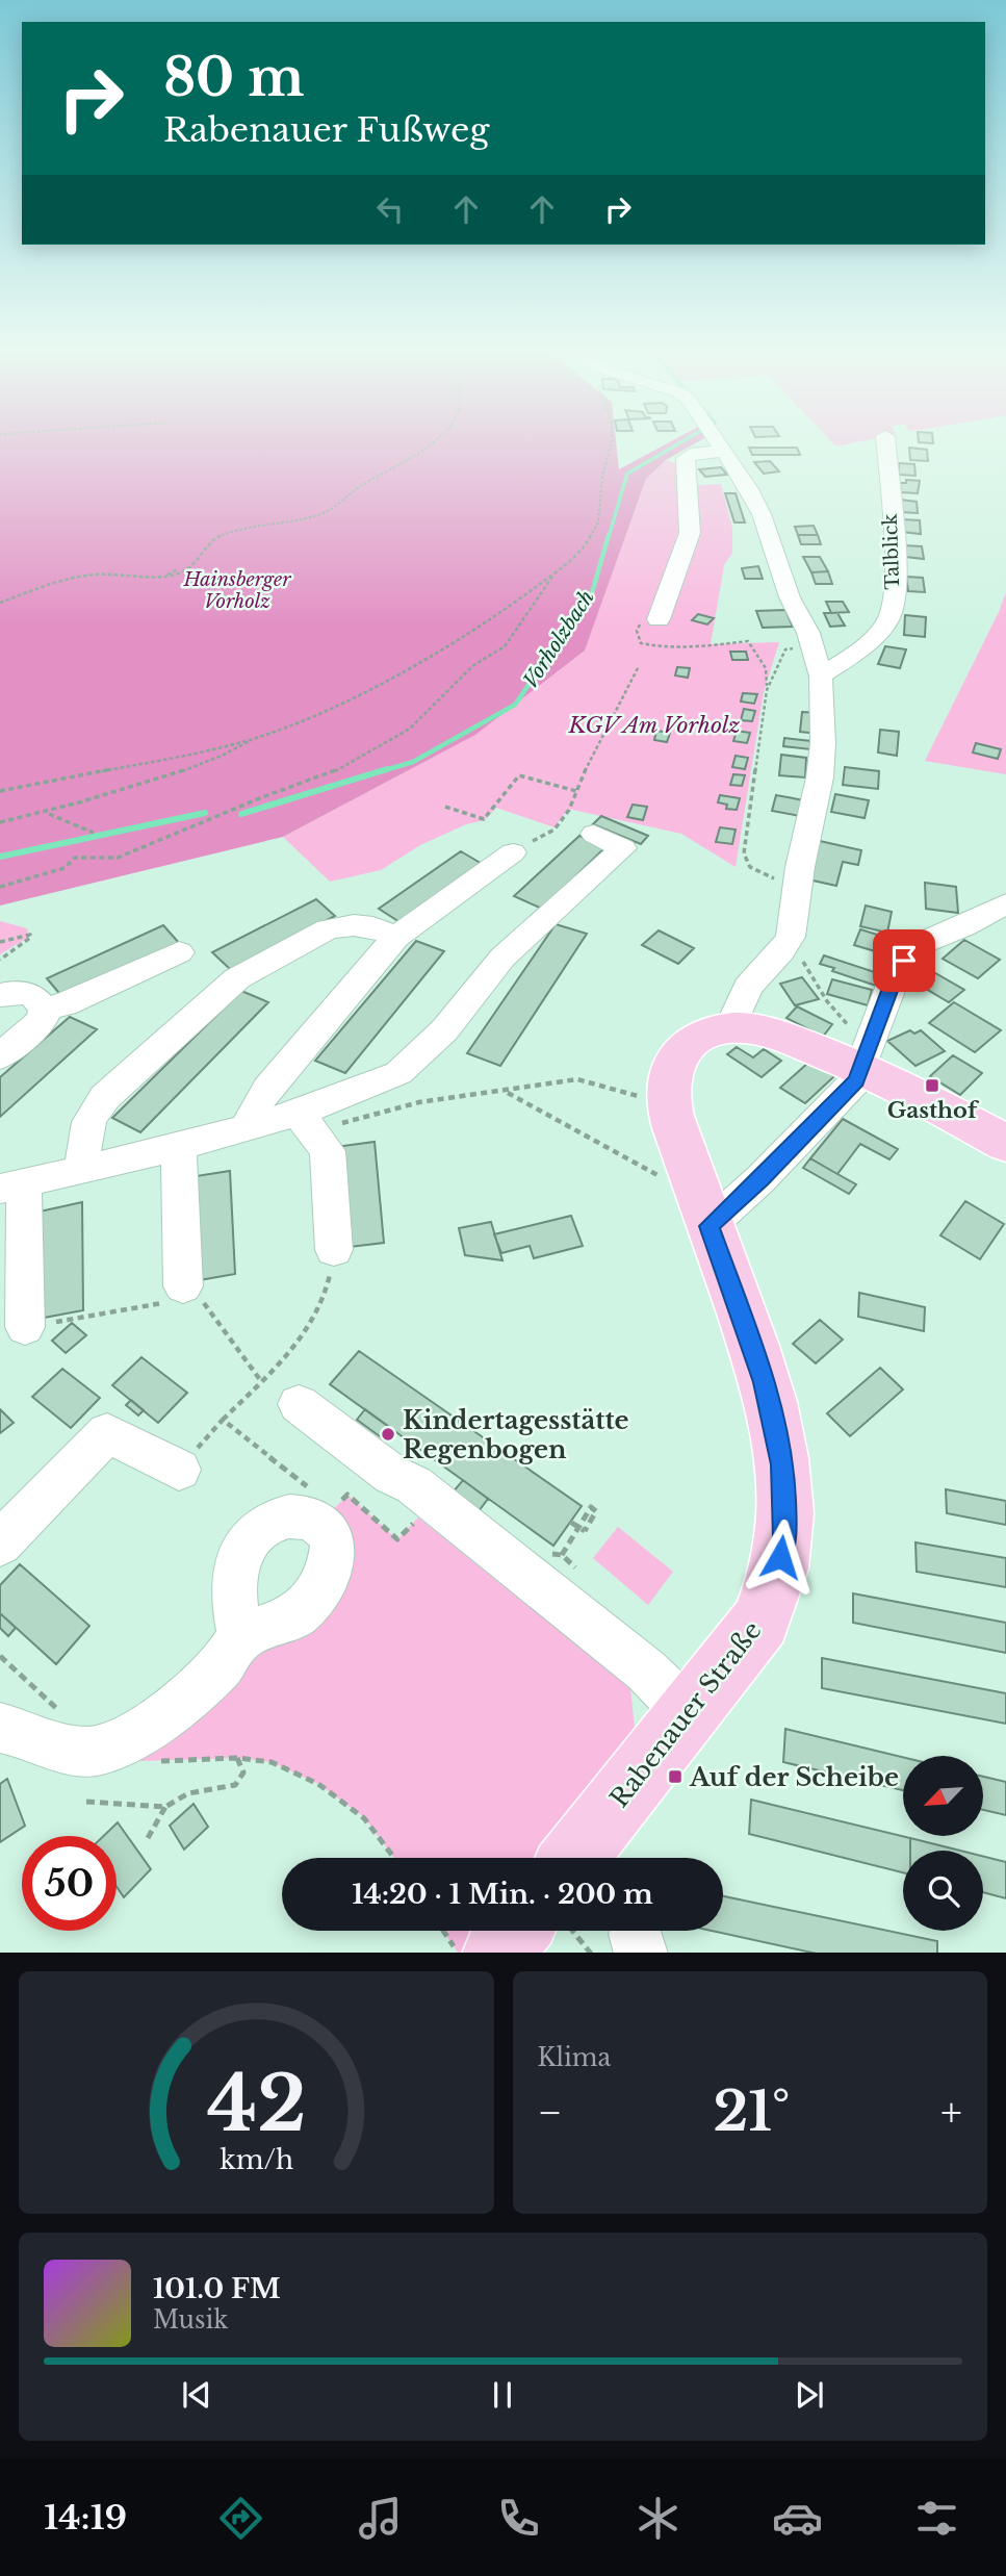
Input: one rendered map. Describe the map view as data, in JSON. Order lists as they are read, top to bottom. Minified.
{"streets":{"main road":["Rabenauer Straße"],"street":["Talblick"]},"water":["Vorholzbach"],"parks":["Hainsberger Vorholz","KGV Am Vorholz"],"places":{"transit":["Gasthof","Auf der Scheibe"],"other":["Kindertagesstätte Regenbogen"]},"north":"bottom left","page":{"turn":["80 m","Rabenauer Fußweg"],"limit":"50","trip":"14:20 · 1 Min. · 200 m","tile":"Klima","heat":["−","21°","+"],"song":["101.0 FM","Musik"],"tabs":"14:19","gauge":["42","km/h"]}}
